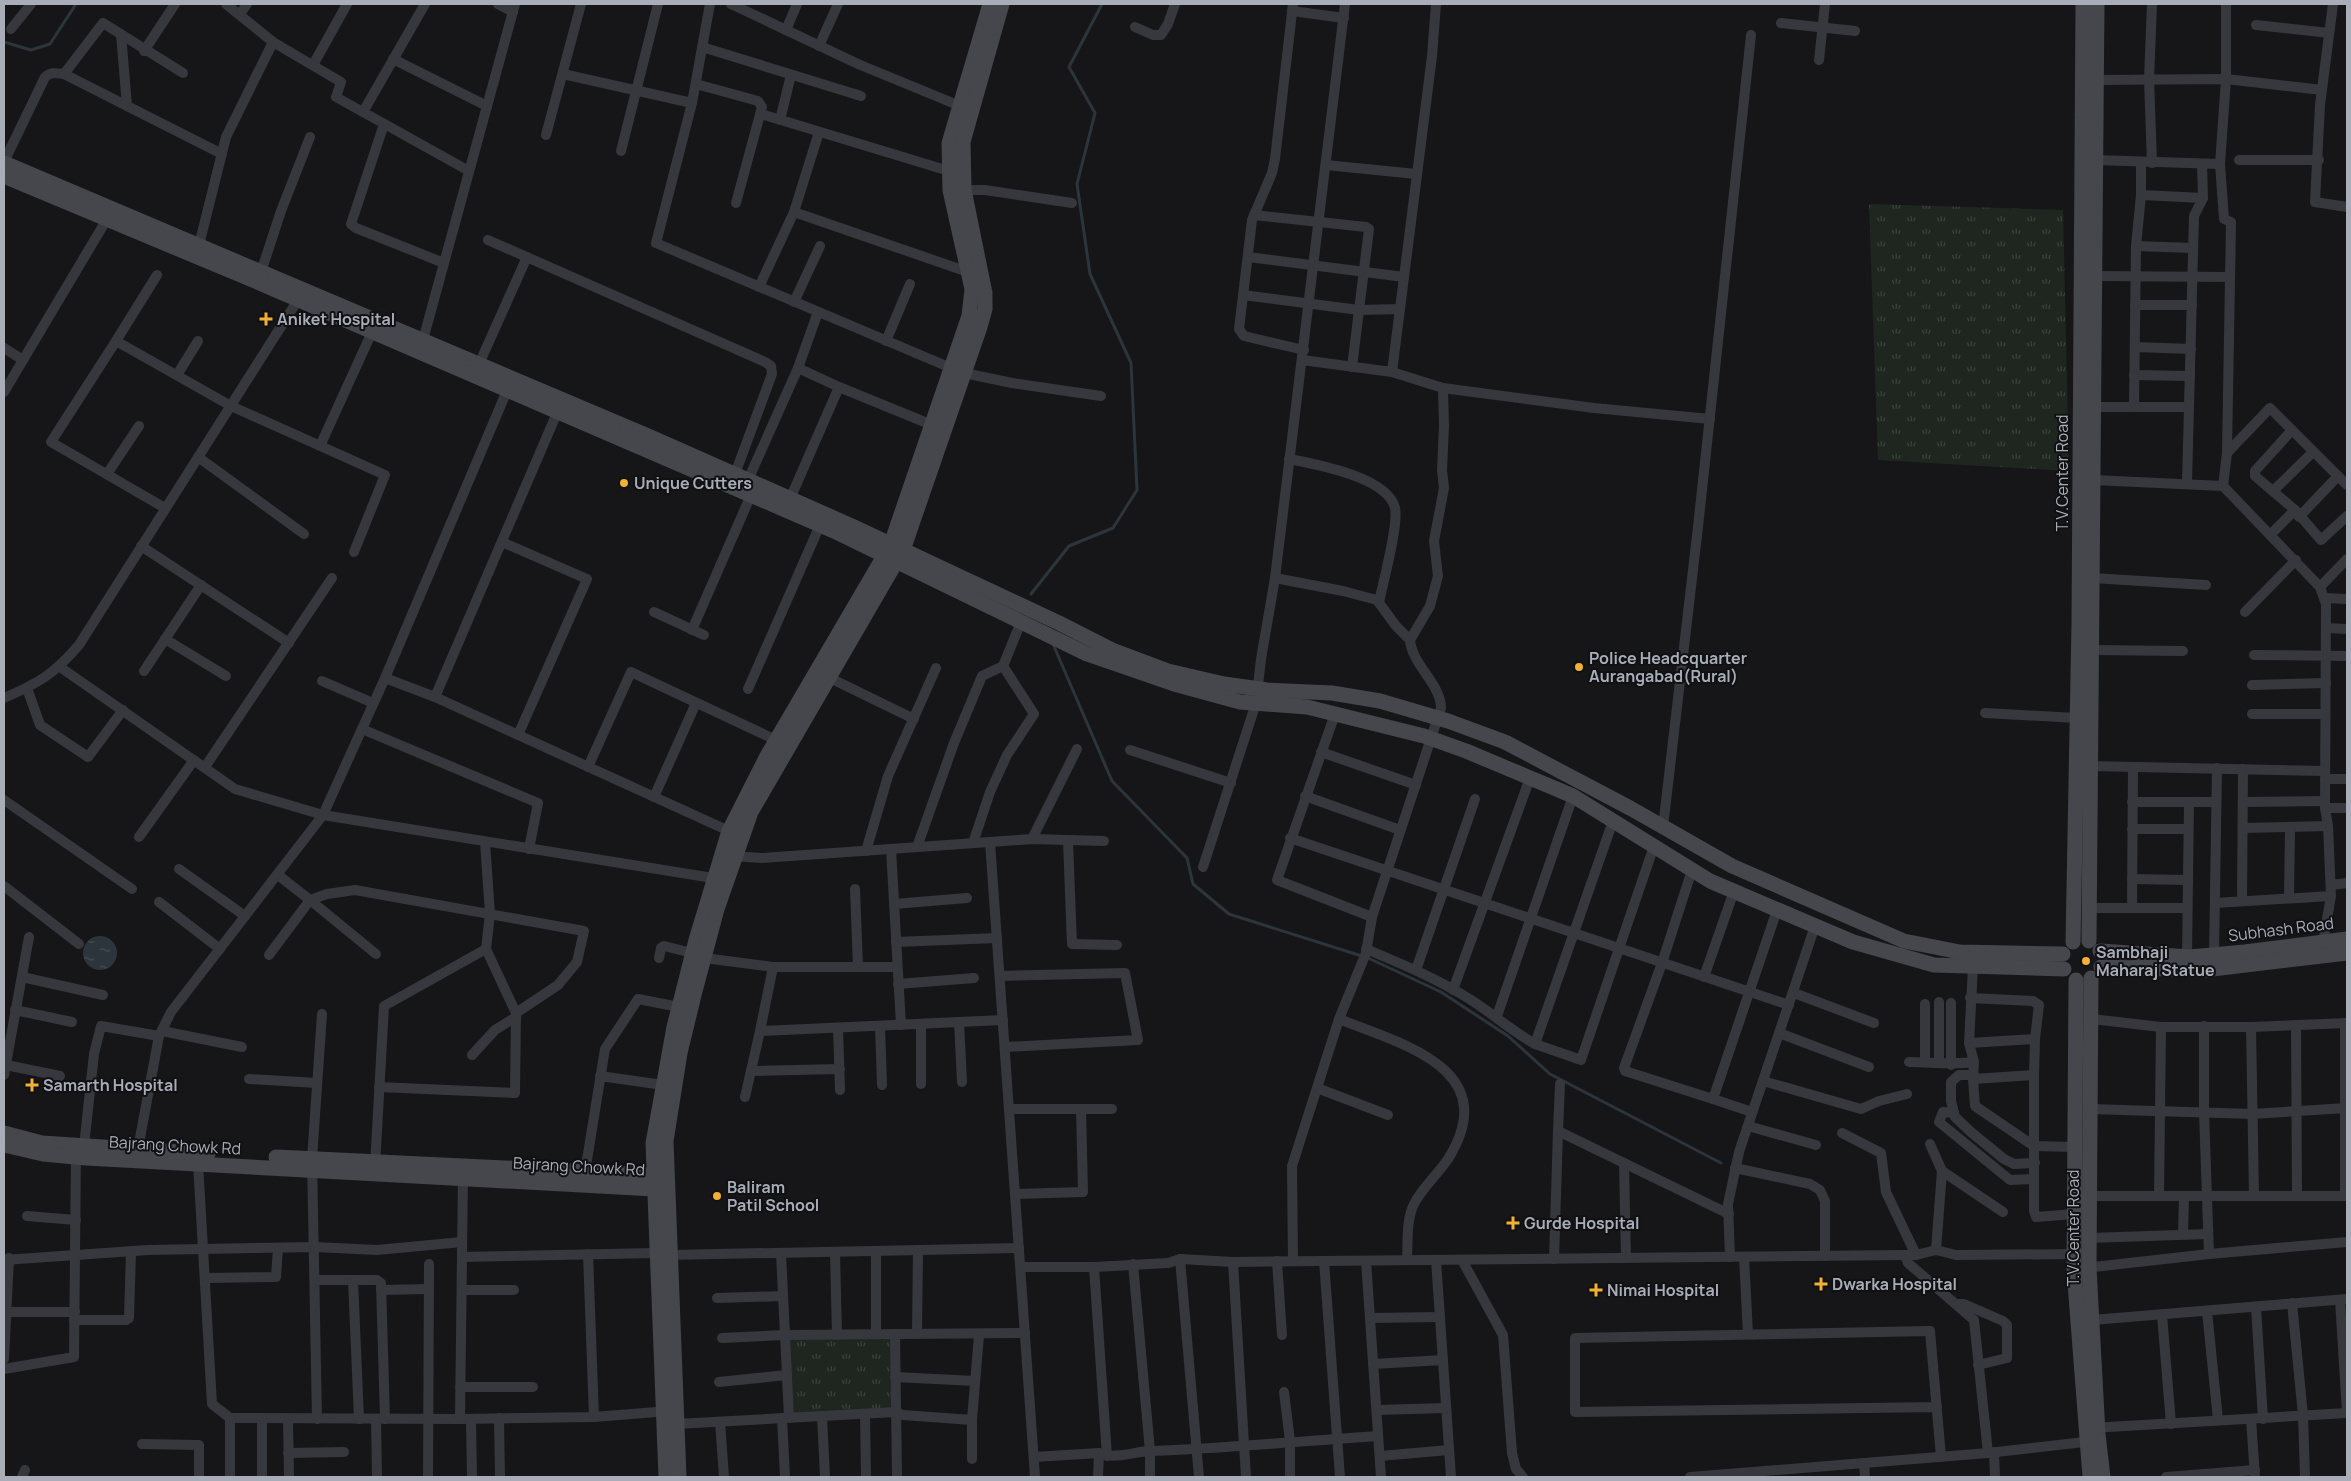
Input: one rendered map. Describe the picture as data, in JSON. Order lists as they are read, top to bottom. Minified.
{"streets":{"street":["T.V.Center Road","Subhash Road","Bajrang Chowk Rd"]},"crossings":[["T.V.Center Road","Subhash Road"]],"places":{"health":["Aniket Hospital","Samarth Hospital","Gurde Hospital","Dwarka Hospital","Nimai Hospital"],"other":["Unique Cutters","Police Headcquarter Aurangabad(Rural)","Sambhaji Maharaj Statue","Baliram Patil School"]}}
